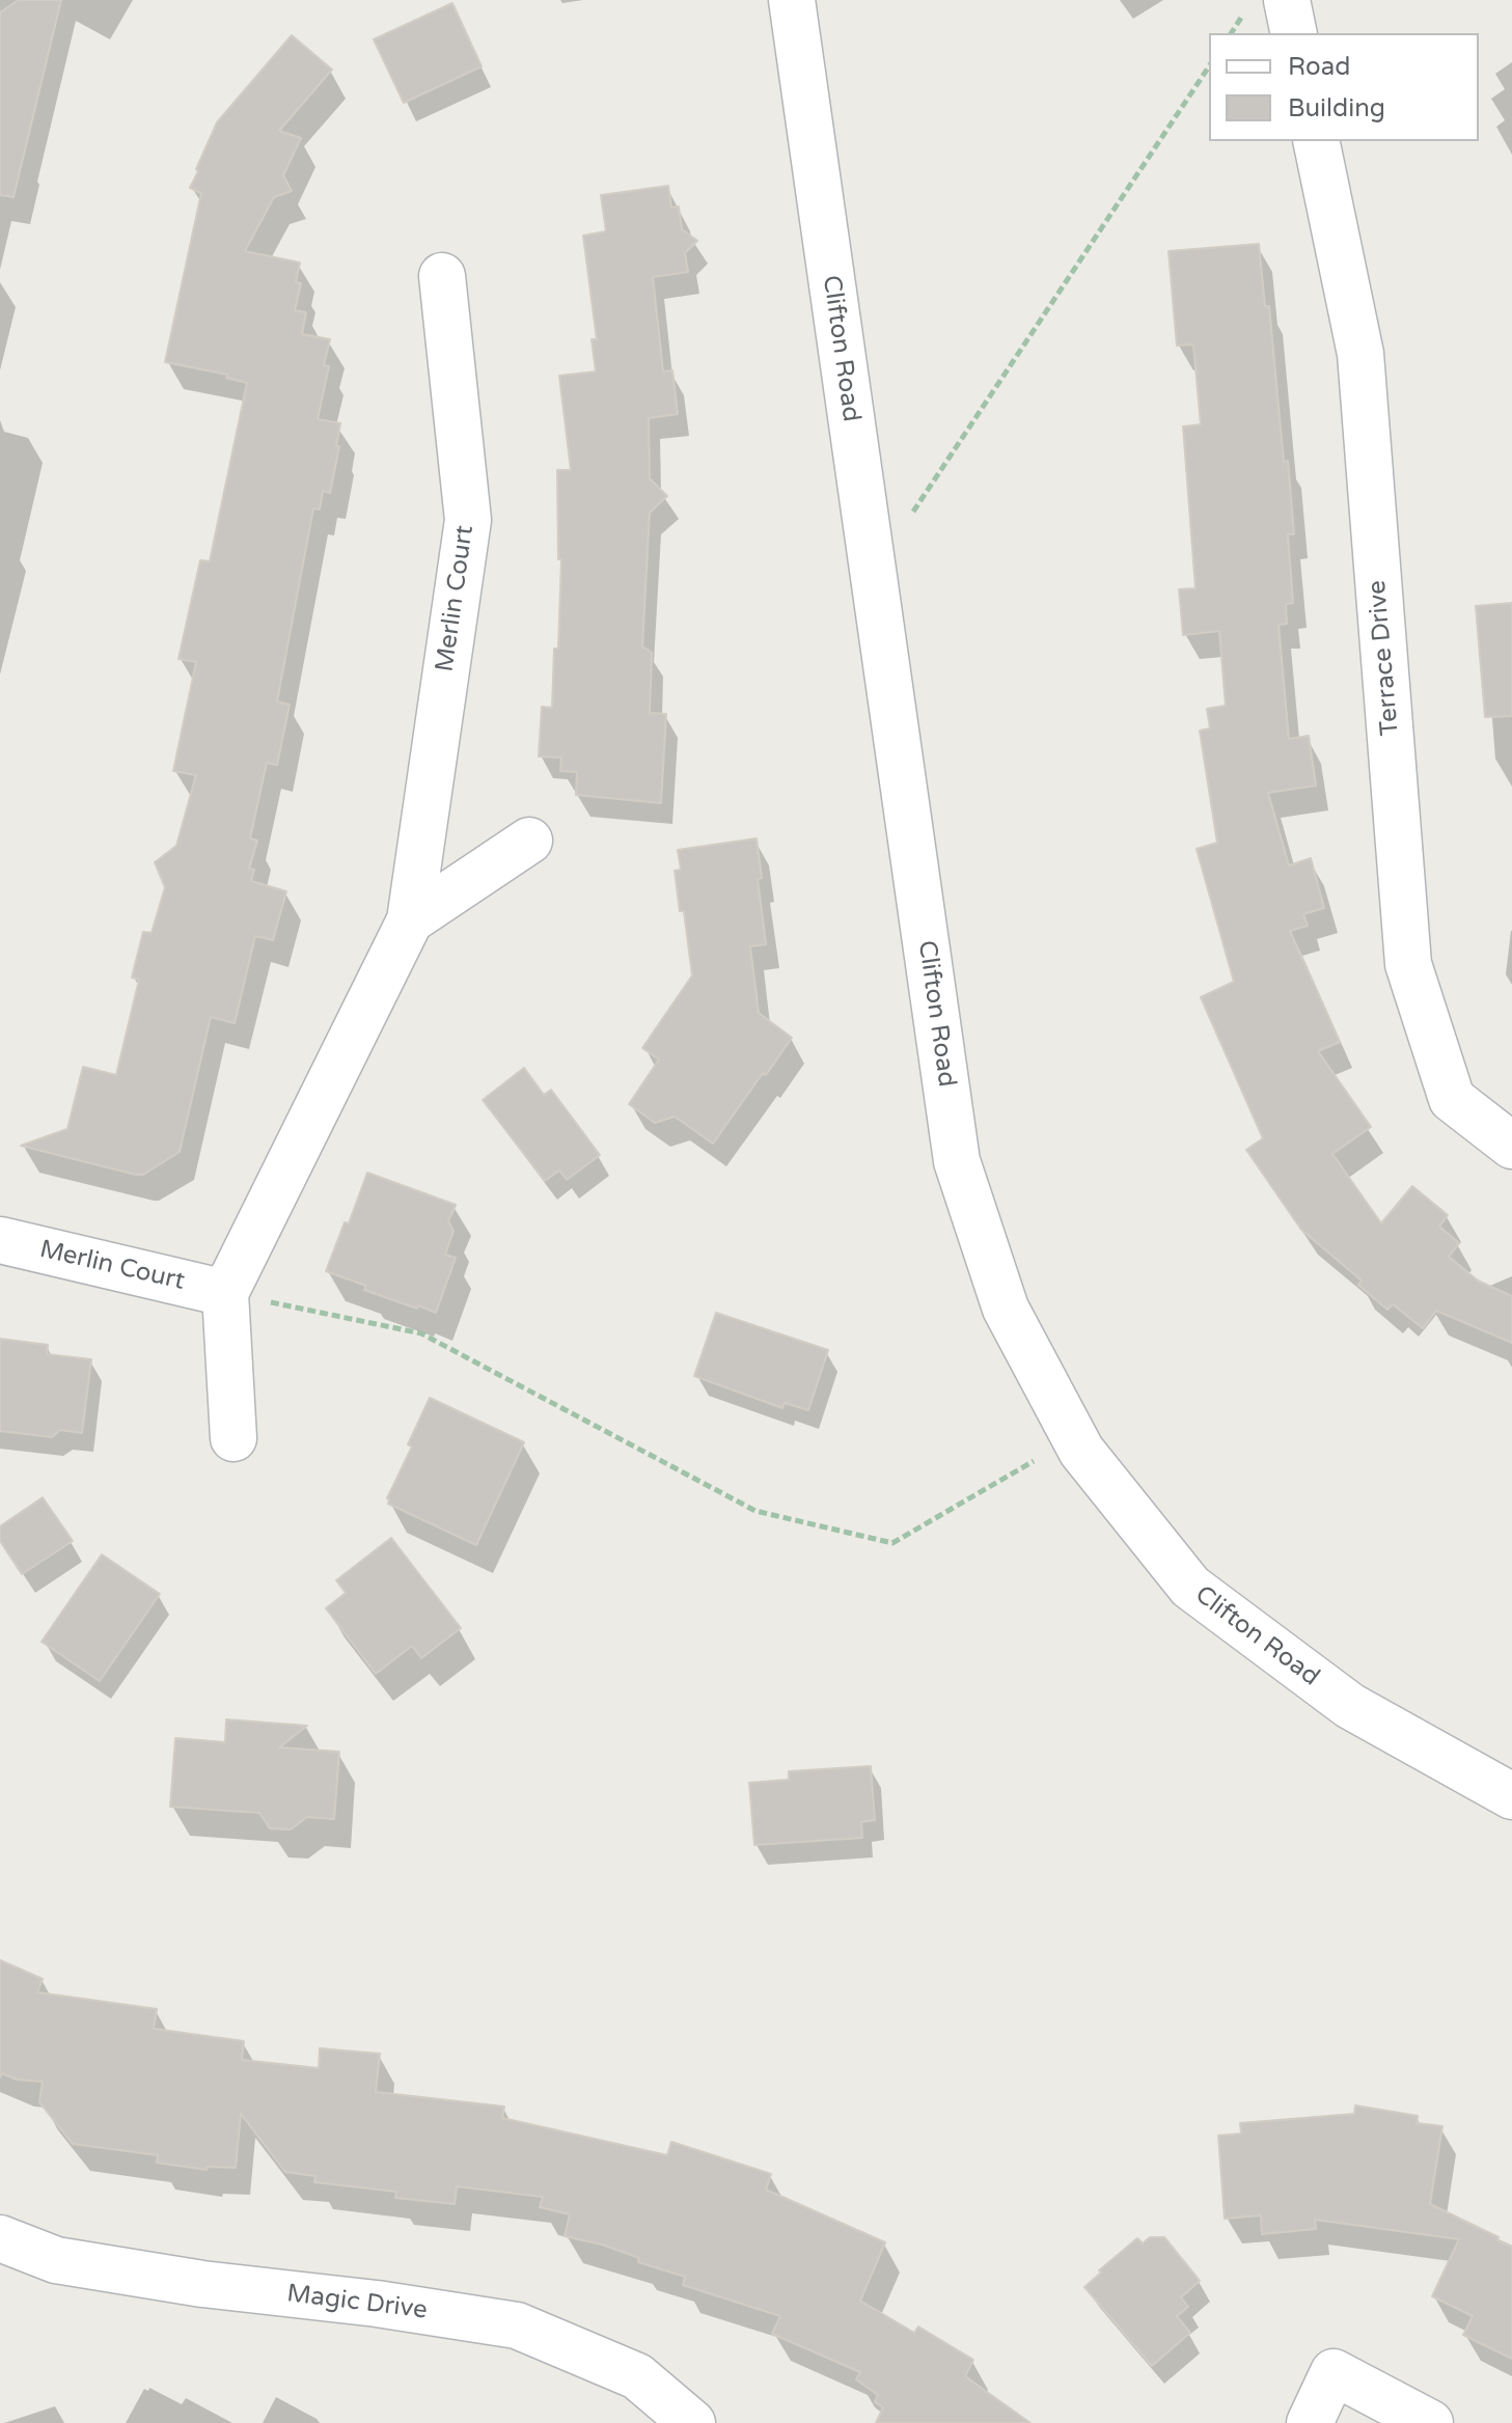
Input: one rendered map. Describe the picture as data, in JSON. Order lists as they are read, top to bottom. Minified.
{"streets":{"street":["Clifton Road","Merlin Court","Terrace Drive","Magic Drive"]},"legend":["Road","Building"]}
